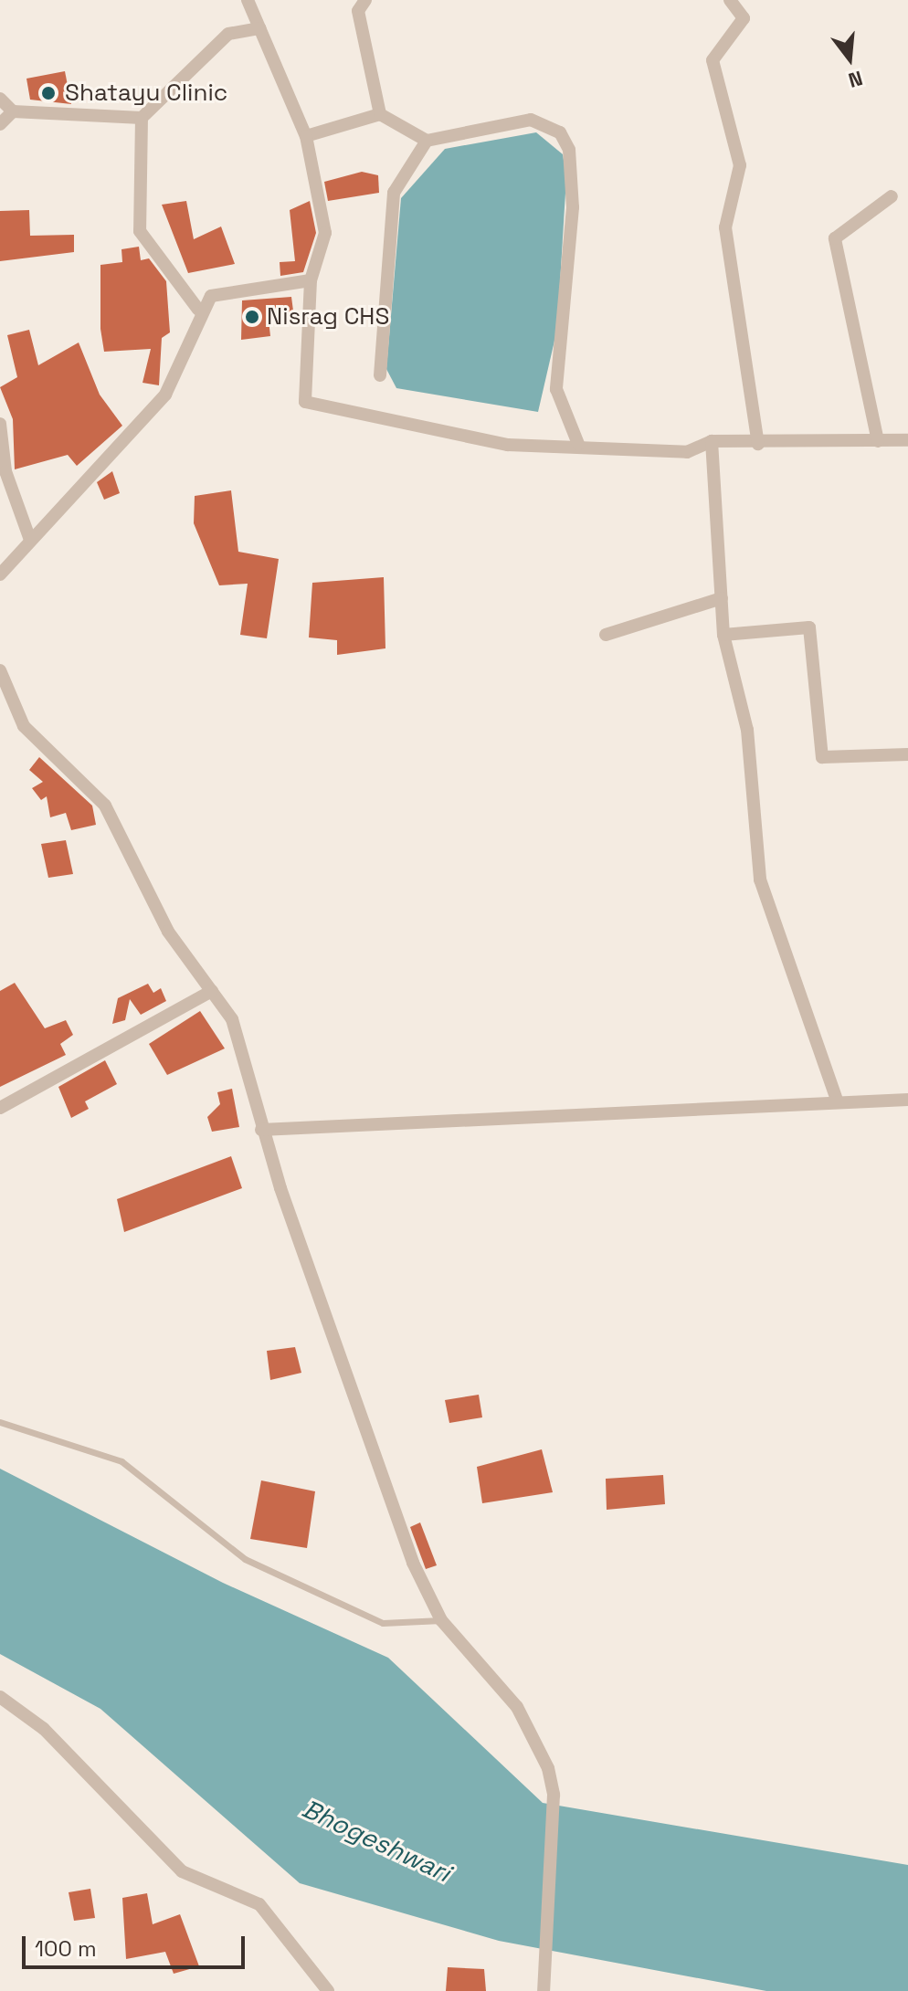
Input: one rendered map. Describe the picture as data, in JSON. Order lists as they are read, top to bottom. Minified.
{"water":["Bhogeshwari"],"places":["Shatayu Clinic","Nisrag CHS"],"scale_bar":"100 m","north":"bottom"}
